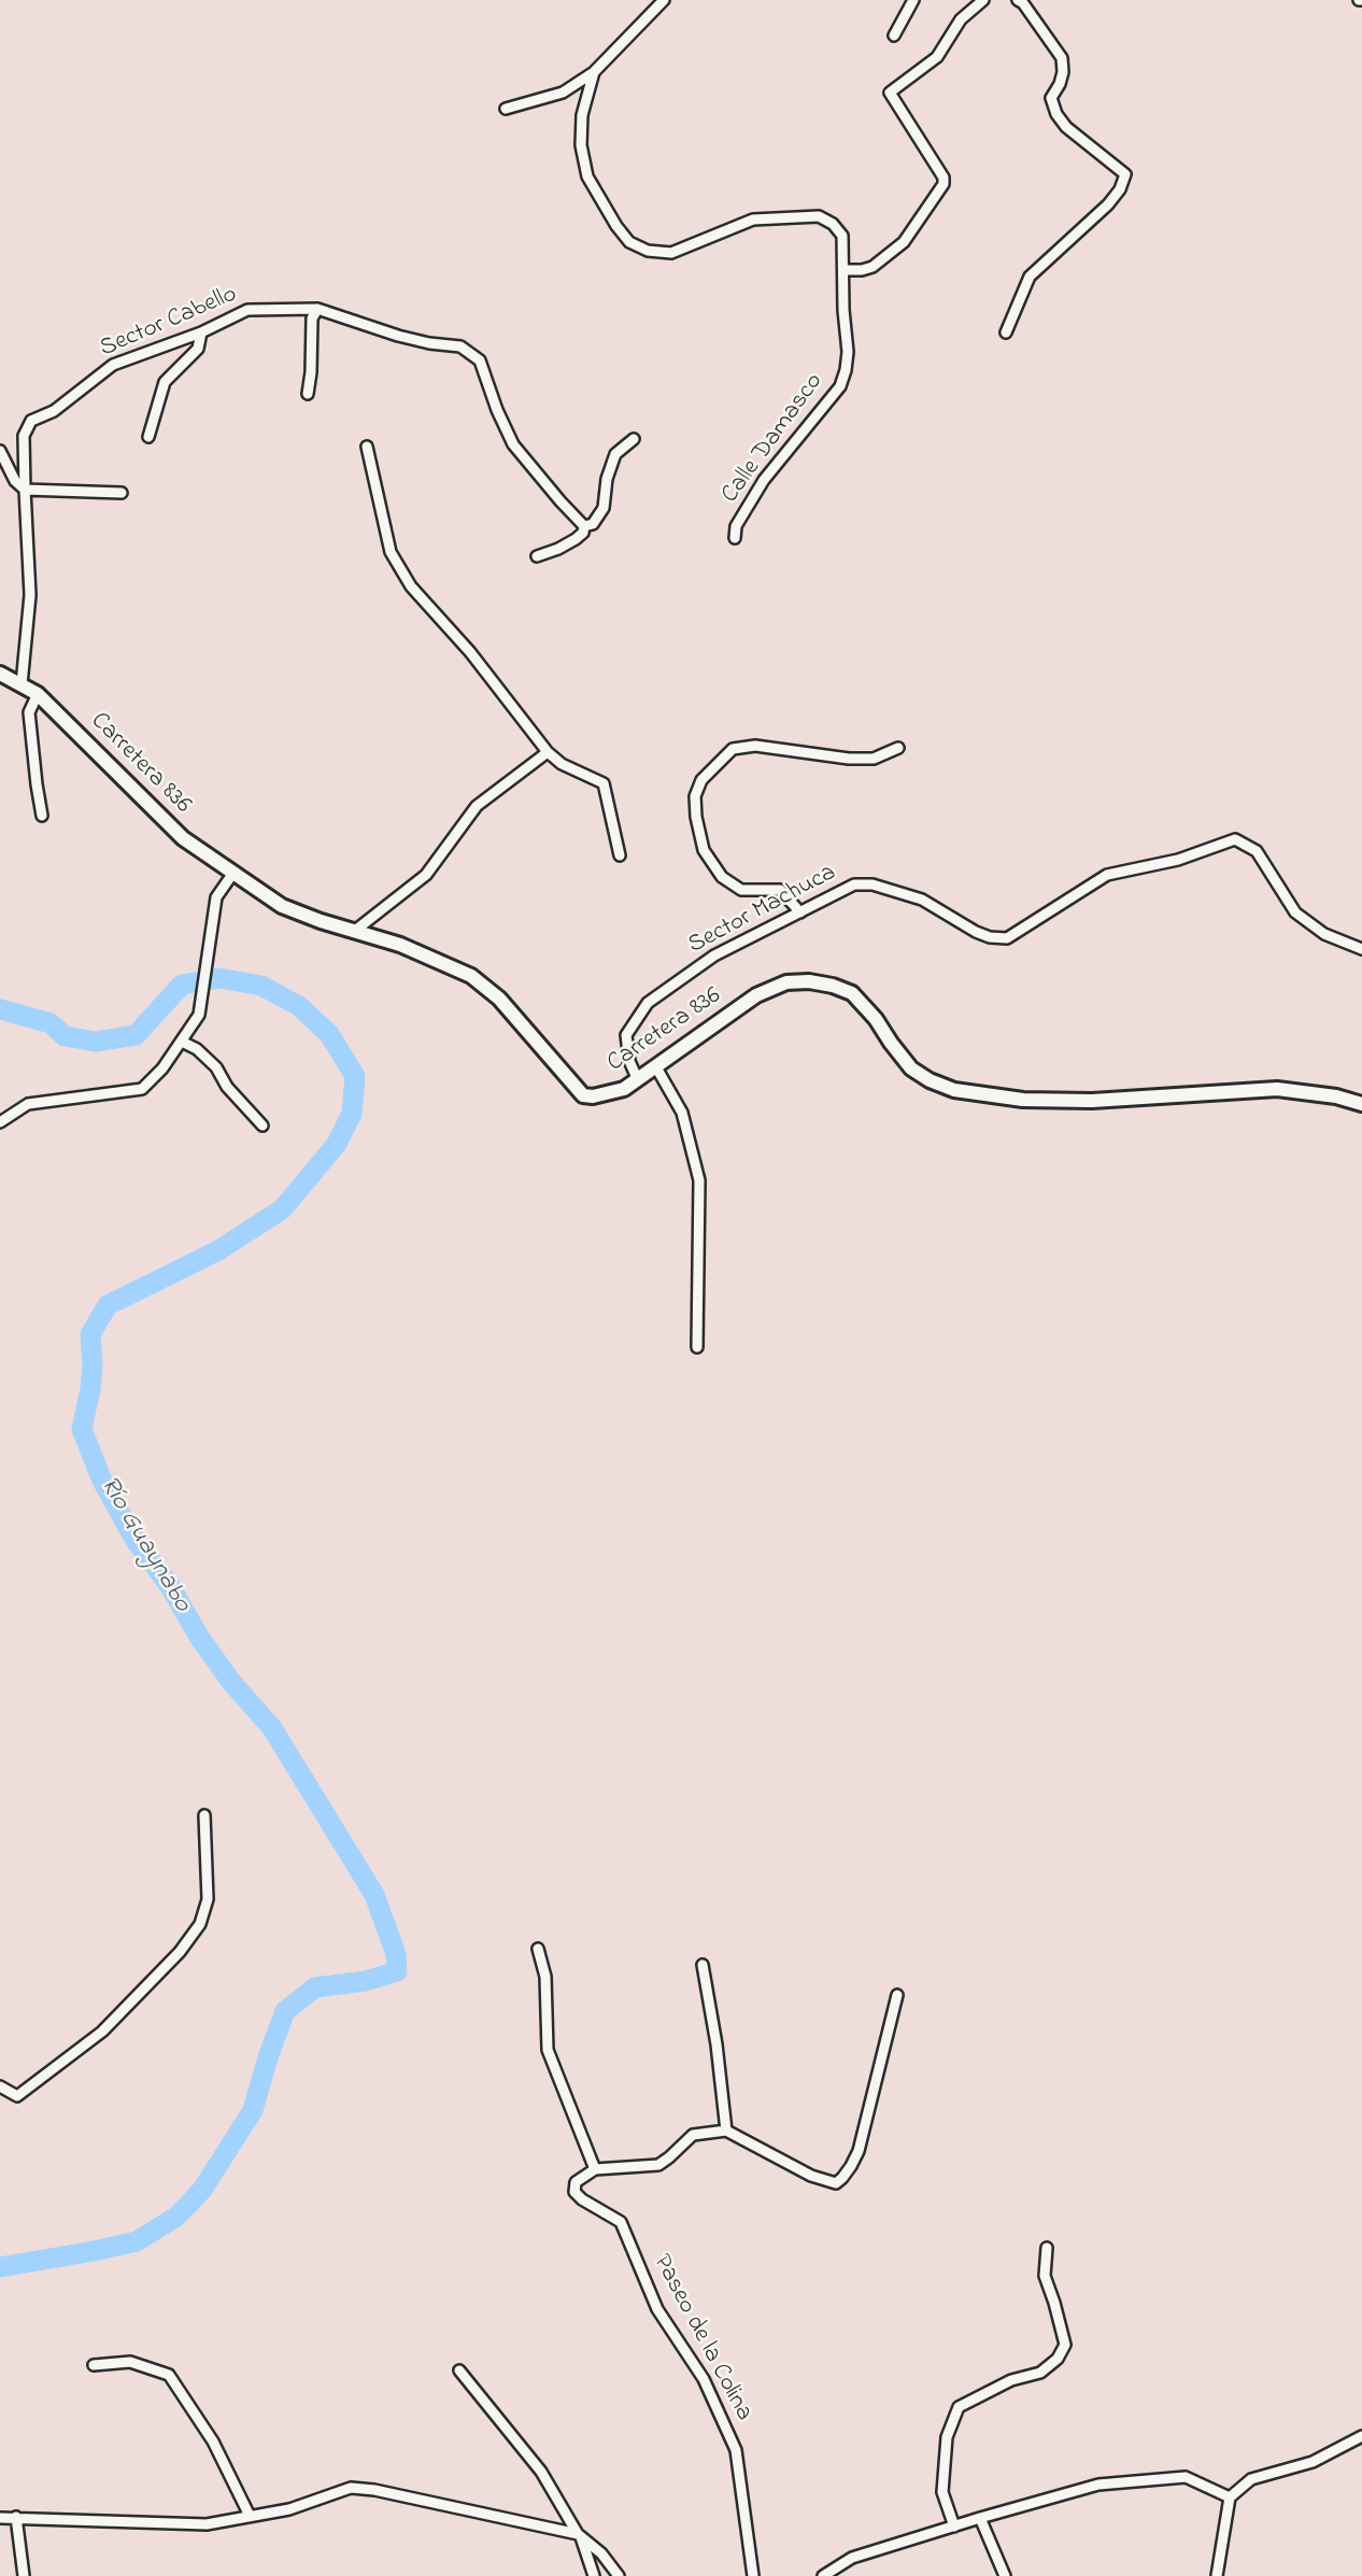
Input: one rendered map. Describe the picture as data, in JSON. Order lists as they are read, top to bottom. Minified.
{"streets":{"street":["Sector Cabello","Calle Damasco","Carretera 836","Sector Machuca","Paseo de la Colina"]},"crossings":[["Sector Cabello","Carretera 836"],["Carretera 836","Sector Machuca"]],"water":["Río Guaynabo"]}
